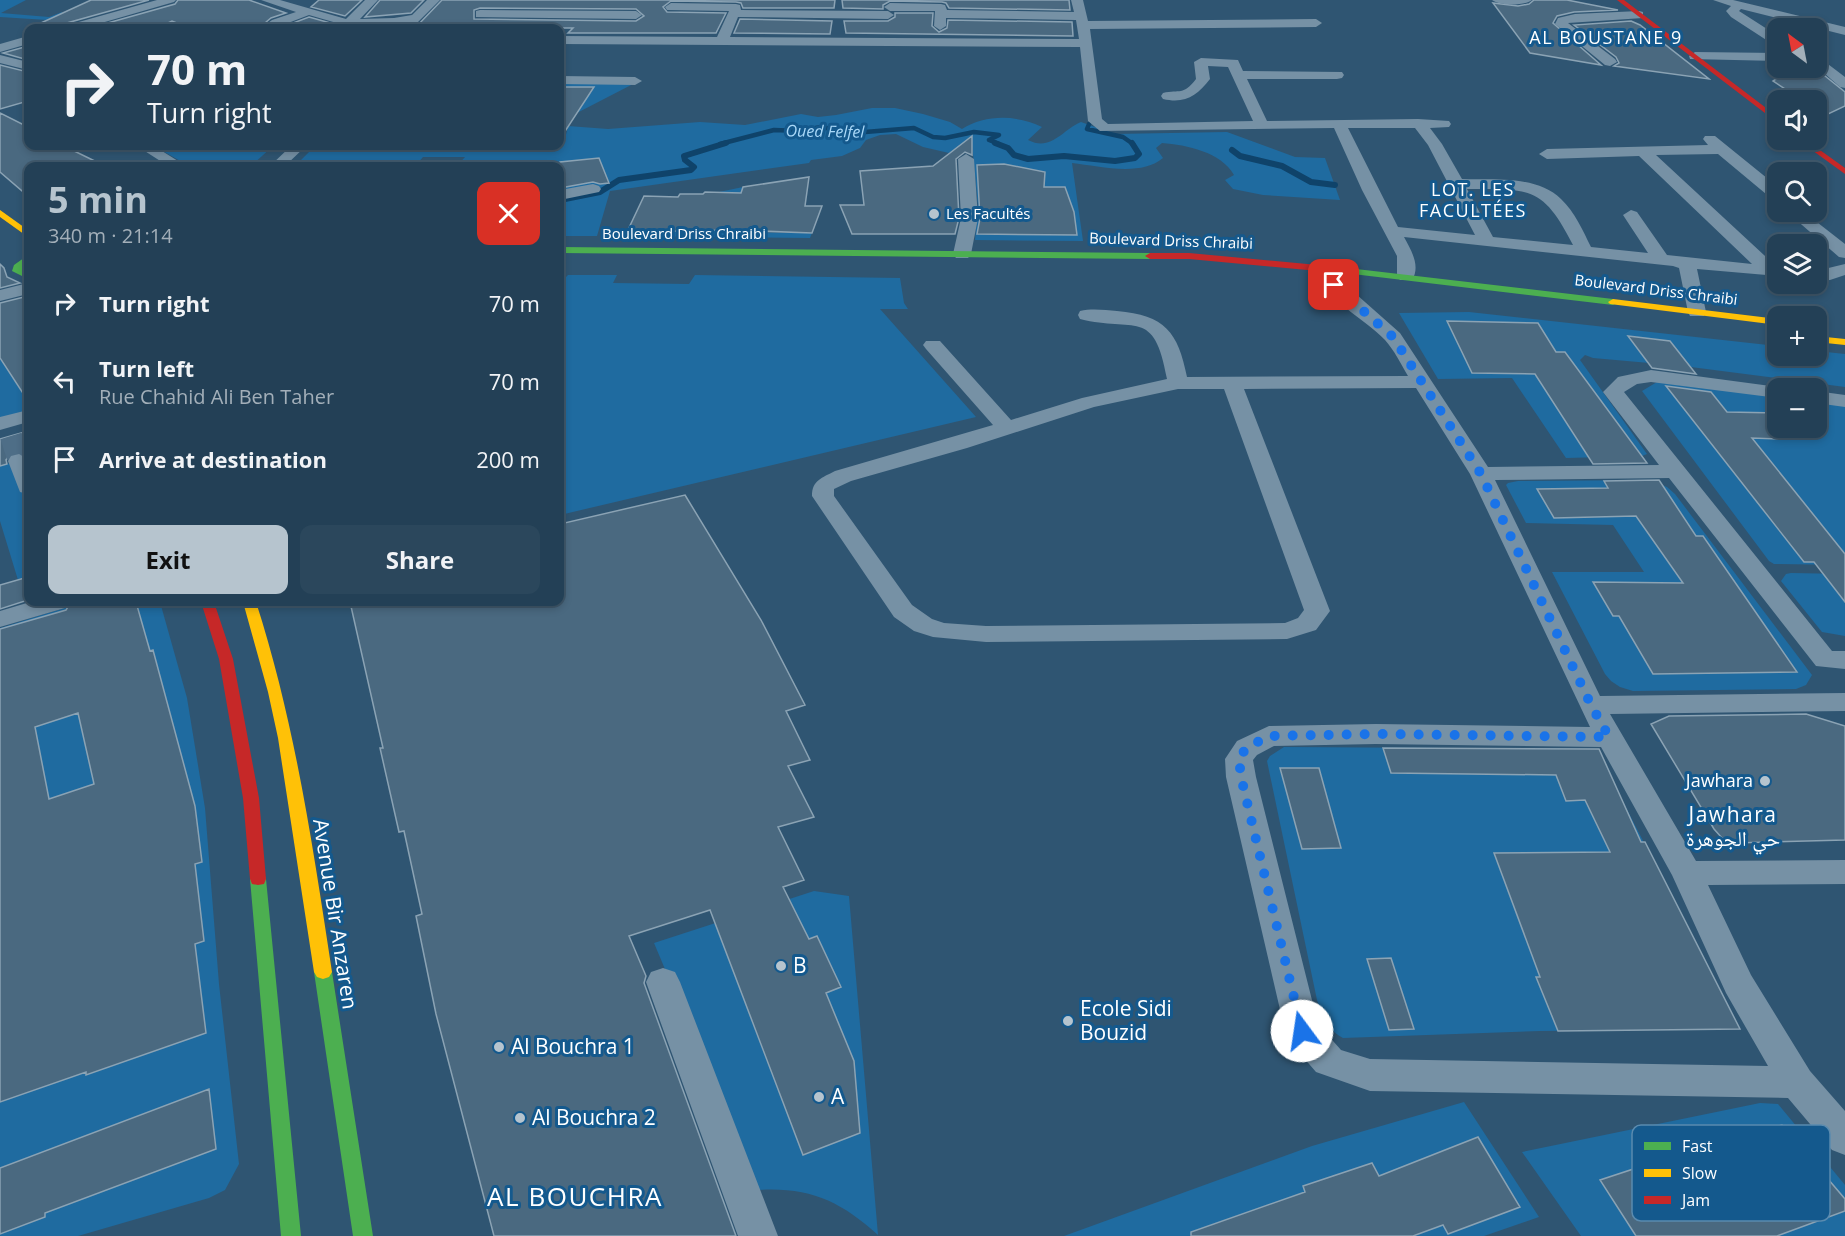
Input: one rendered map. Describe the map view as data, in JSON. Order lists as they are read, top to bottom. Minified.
{"streets":{"main road":["Boulevard Driss Chraibi","Avenue Bir Anzaren"]},"districts":["AL BOUSTANE 9","LOT. LES FACULTÉES","Jawhara حي الجوهرة","AL BOUCHRA"],"water":["Oued Felfel"],"places":["Les Facultés","Jawhara","B","Ecole Sidi Bouzid","Al Bouchra 1","A","Al Bouchra 2"],"legend":["Fast","Slow","Jam"],"north":"top left","page":{"map_buttons":["+","−"],"turn":["70 m","Turn right"],"heading":["5 min","340 m · 21:14"],"list":[{"name":"Turn right","value":"70 m"},{"name":"Turn left","note":"Rue Chahid Ali Ben Taher","value":"70 m"},{"name":"Arrive at destination","value":"200 m"}],"buttons":["Exit","Share"]}}
